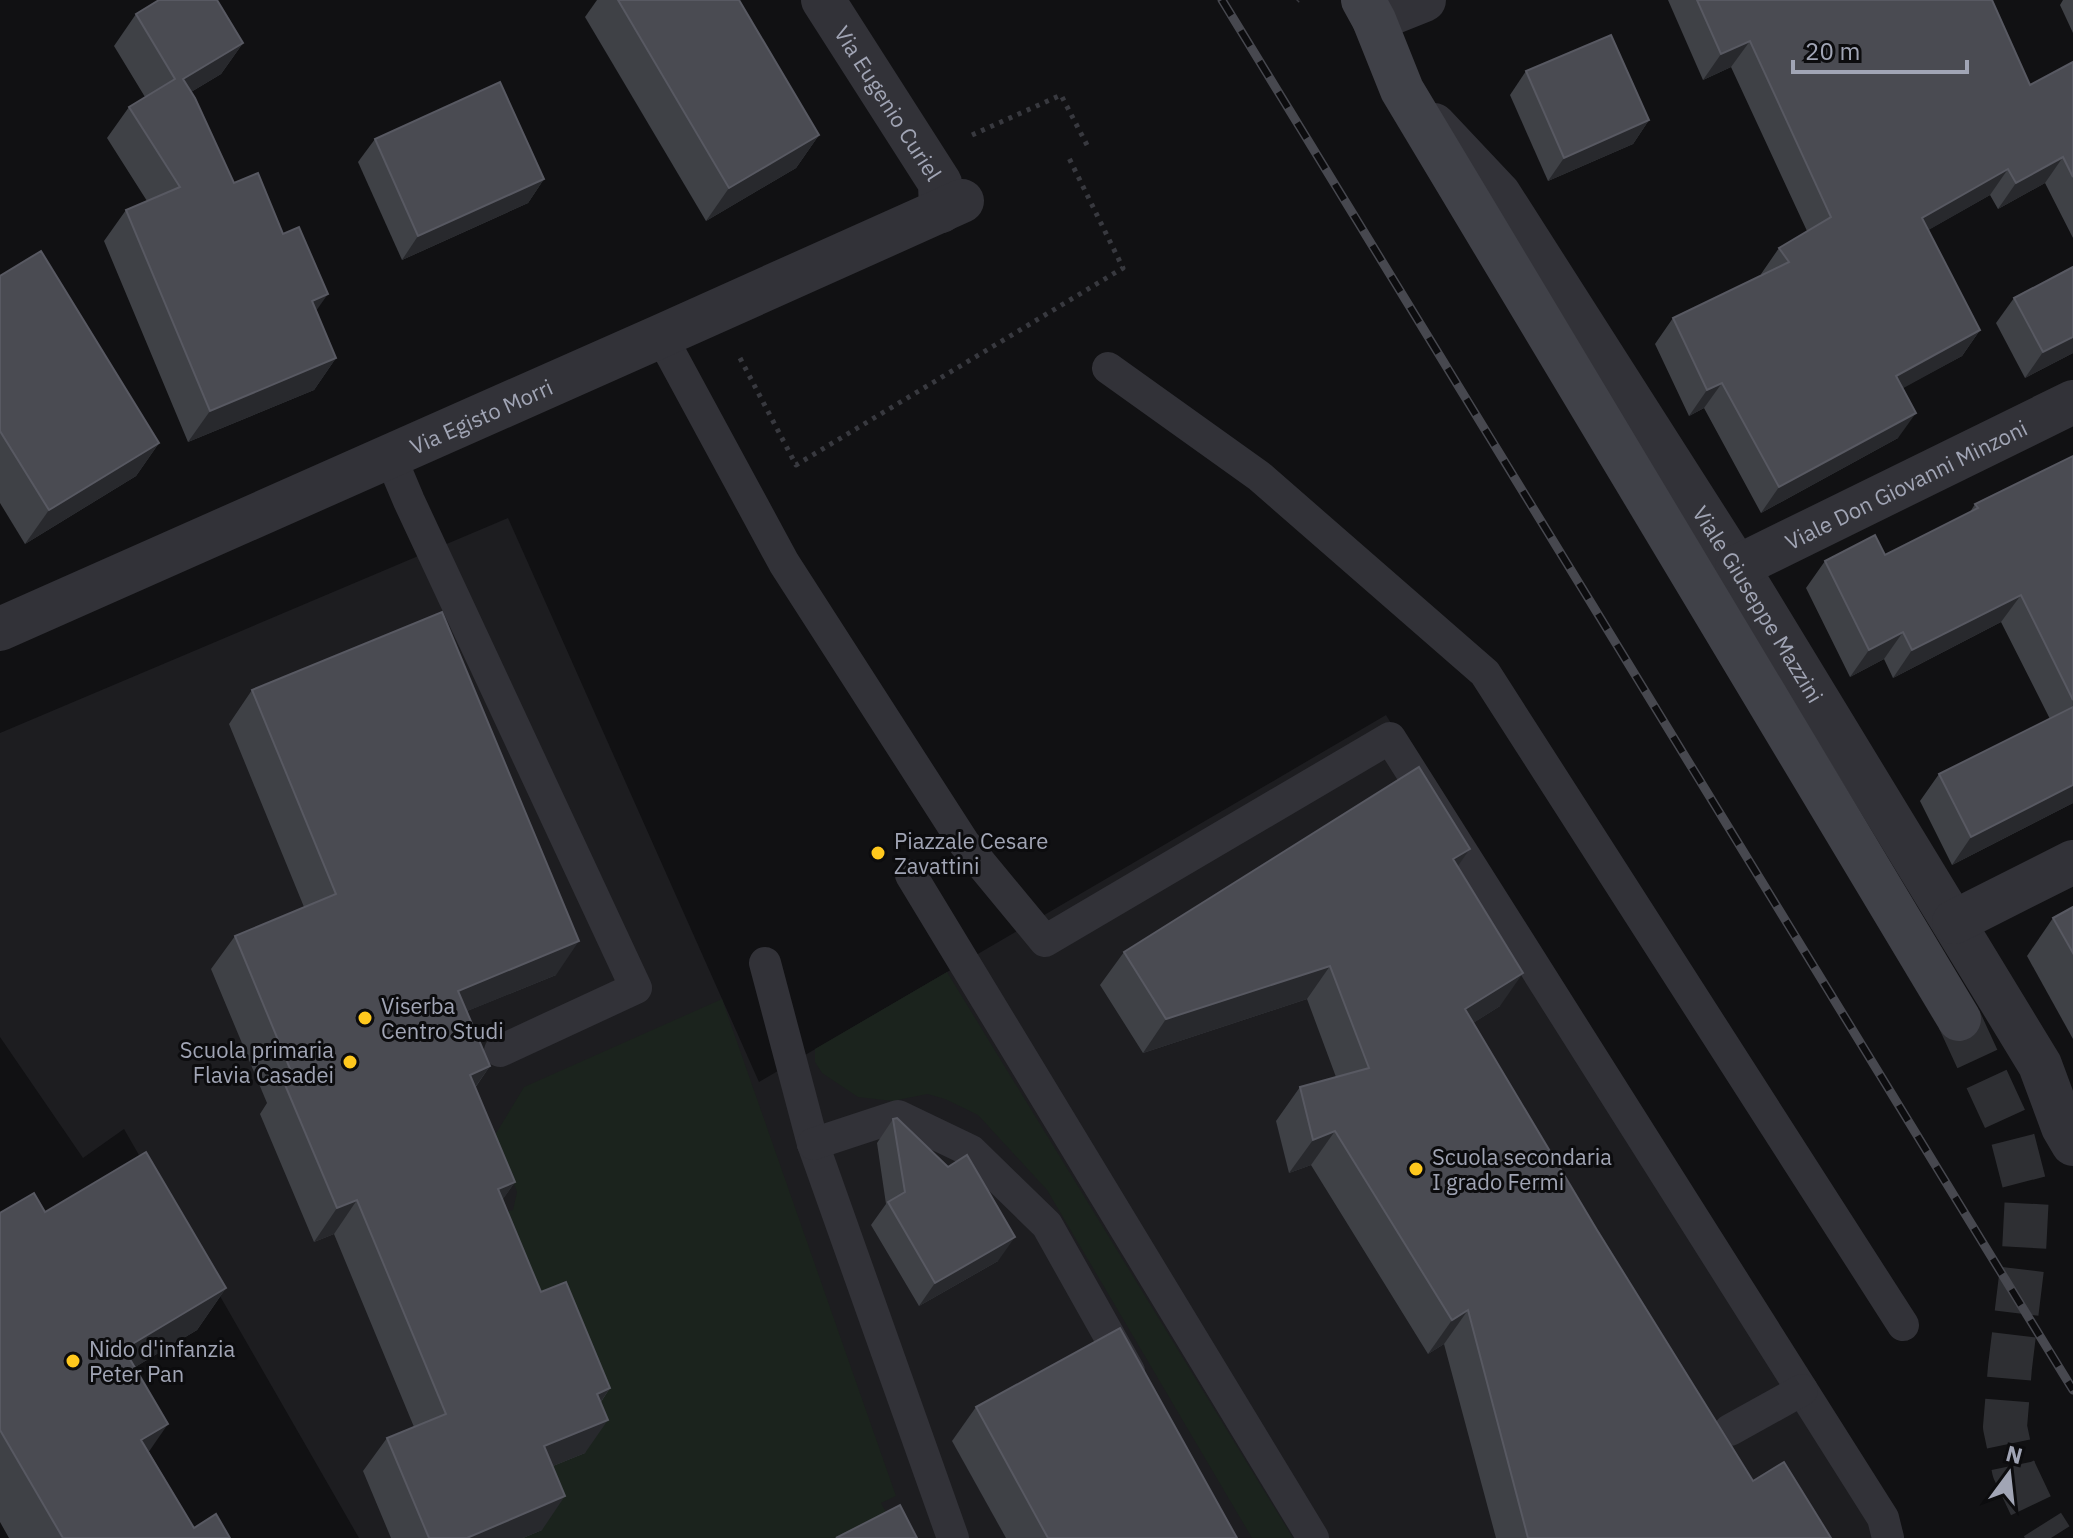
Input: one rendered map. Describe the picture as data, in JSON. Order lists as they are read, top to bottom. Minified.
{"streets":{"street":["Via Eugenio Curiel","Via Egisto Morri","Viale Don Giovanni Minzoni","Viale Giuseppe Mazzini"]},"crossings":[["Via Eugenio Curiel","Via Egisto Morri"],["Viale Don Giovanni Minzoni","Viale Giuseppe Mazzini"]],"places":["Piazzale Cesare Zavattini","Viserba Centro Studi","Scuola primaria Flavia Casadei","Scuola secondaria I grado Fermi","Nido d'infanzia Peter Pan"],"scale_bar":"20 m","north":"top"}
